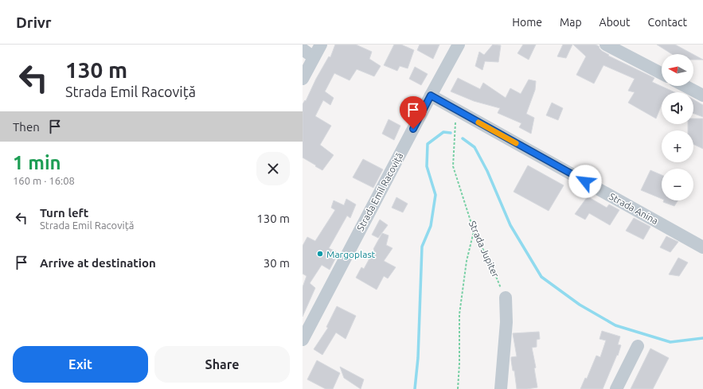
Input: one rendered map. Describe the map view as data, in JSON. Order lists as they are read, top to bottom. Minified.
{"streets":{"street":["Strada Emil Racoviță","Strada Anina"],"path":["Strada Jupiter"]},"crossings":[["Strada Emil Racoviță","Strada Anina"],["Strada Anina","Strada Jupiter"]],"places":["Margoplast"],"north":"left","page":{"header":"Drivr","nav":["Home","Map","About","Contact"],"turn":["130 m","Strada Emil Racoviță"],"map_buttons":["+","−"],"then":"Then","heading":["1 min","160 m · 16:08"],"list":[{"name":"Turn left","note":"Strada Emil Racoviță","value":"130 m"},{"name":"Arrive at destination","value":"30 m"}],"buttons":["Exit","Share"]}}
